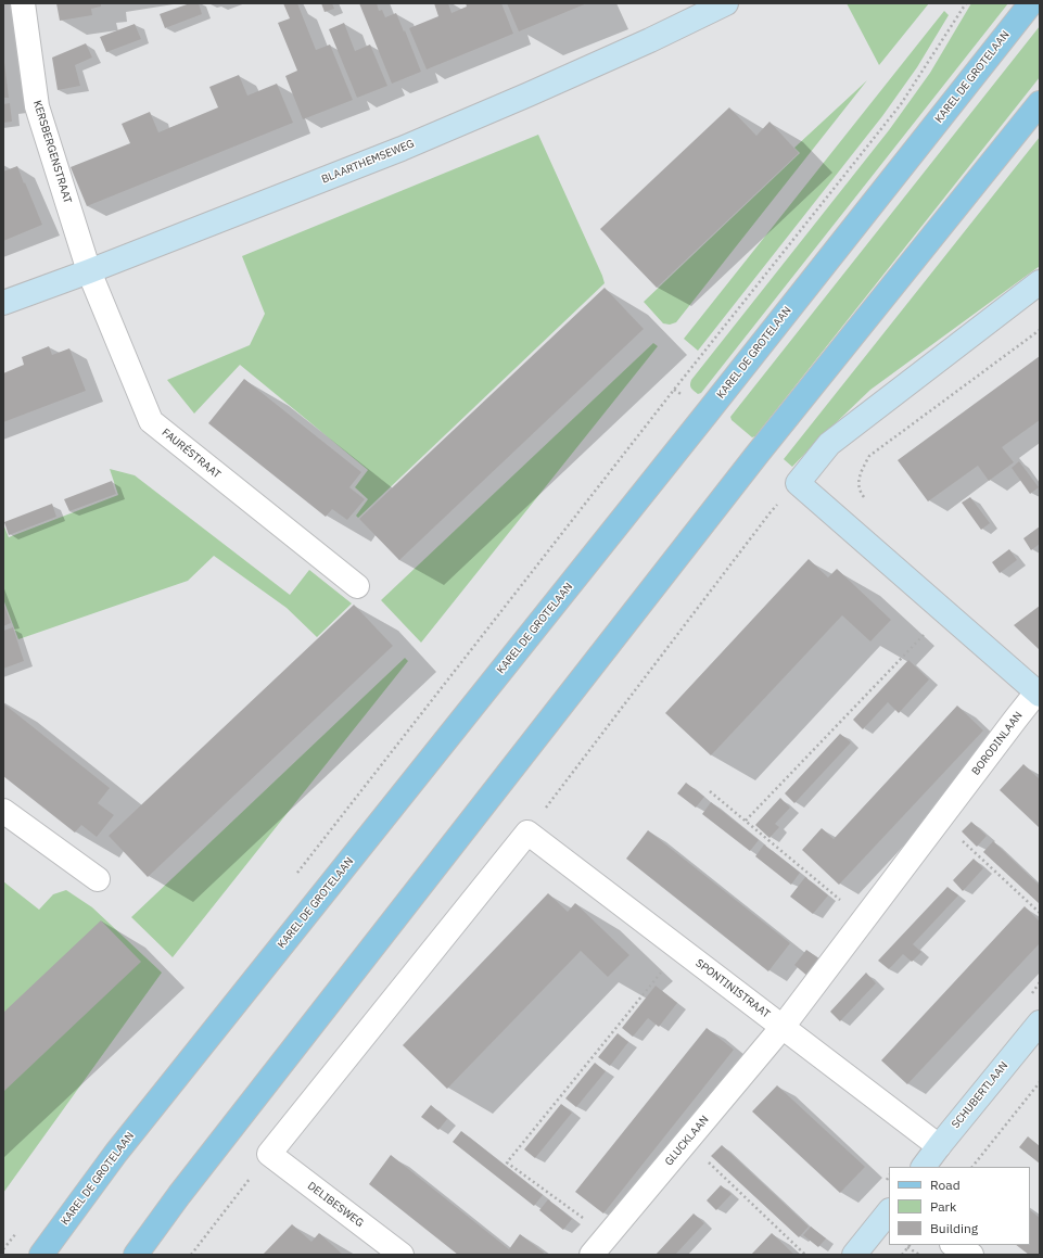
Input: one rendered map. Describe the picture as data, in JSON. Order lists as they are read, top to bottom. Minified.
{"streets":{"main road":["KAREL DE GROTELAAN"],"street":["KERSBERGENSTRAAT","BLAARTHEMSEWEG","FAURÉSTRAAT","BORODINLAAN","SPONTINISTRAAT","SCHUBERTLAAN","GLUCKLAAN","DELIBESWEG"]},"crossings":[["KERSBERGENSTRAAT","BLAARTHEMSEWEG"],["KERSBERGENSTRAAT","FAURÉSTRAAT"],["BLAARTHEMSEWEG","FAURÉSTRAAT"],["BORODINLAAN","SPONTINISTRAAT"],["BORODINLAAN","GLUCKLAAN"],["SPONTINISTRAAT","SCHUBERTLAAN"],["SPONTINISTRAAT","GLUCKLAAN"]],"legend":["Road","Park","Building"]}
